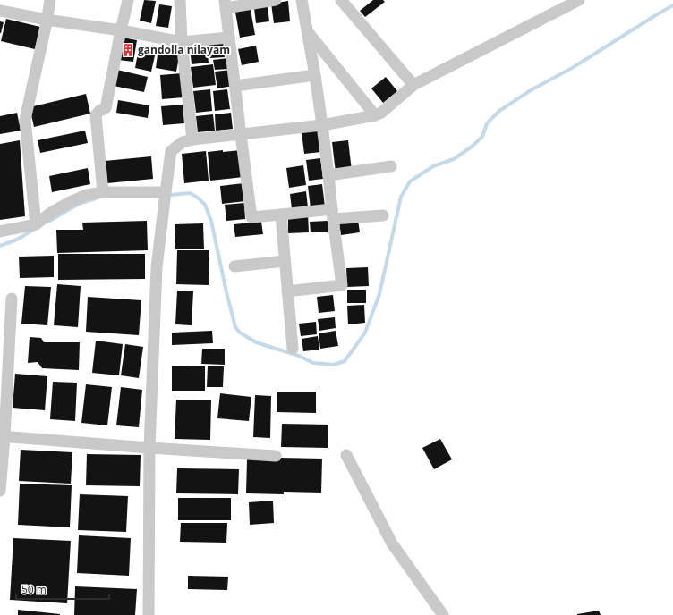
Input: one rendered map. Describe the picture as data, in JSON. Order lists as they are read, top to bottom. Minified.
{"places":{"building":["gandolla nilayam"]},"scale_bar":"50 m"}
